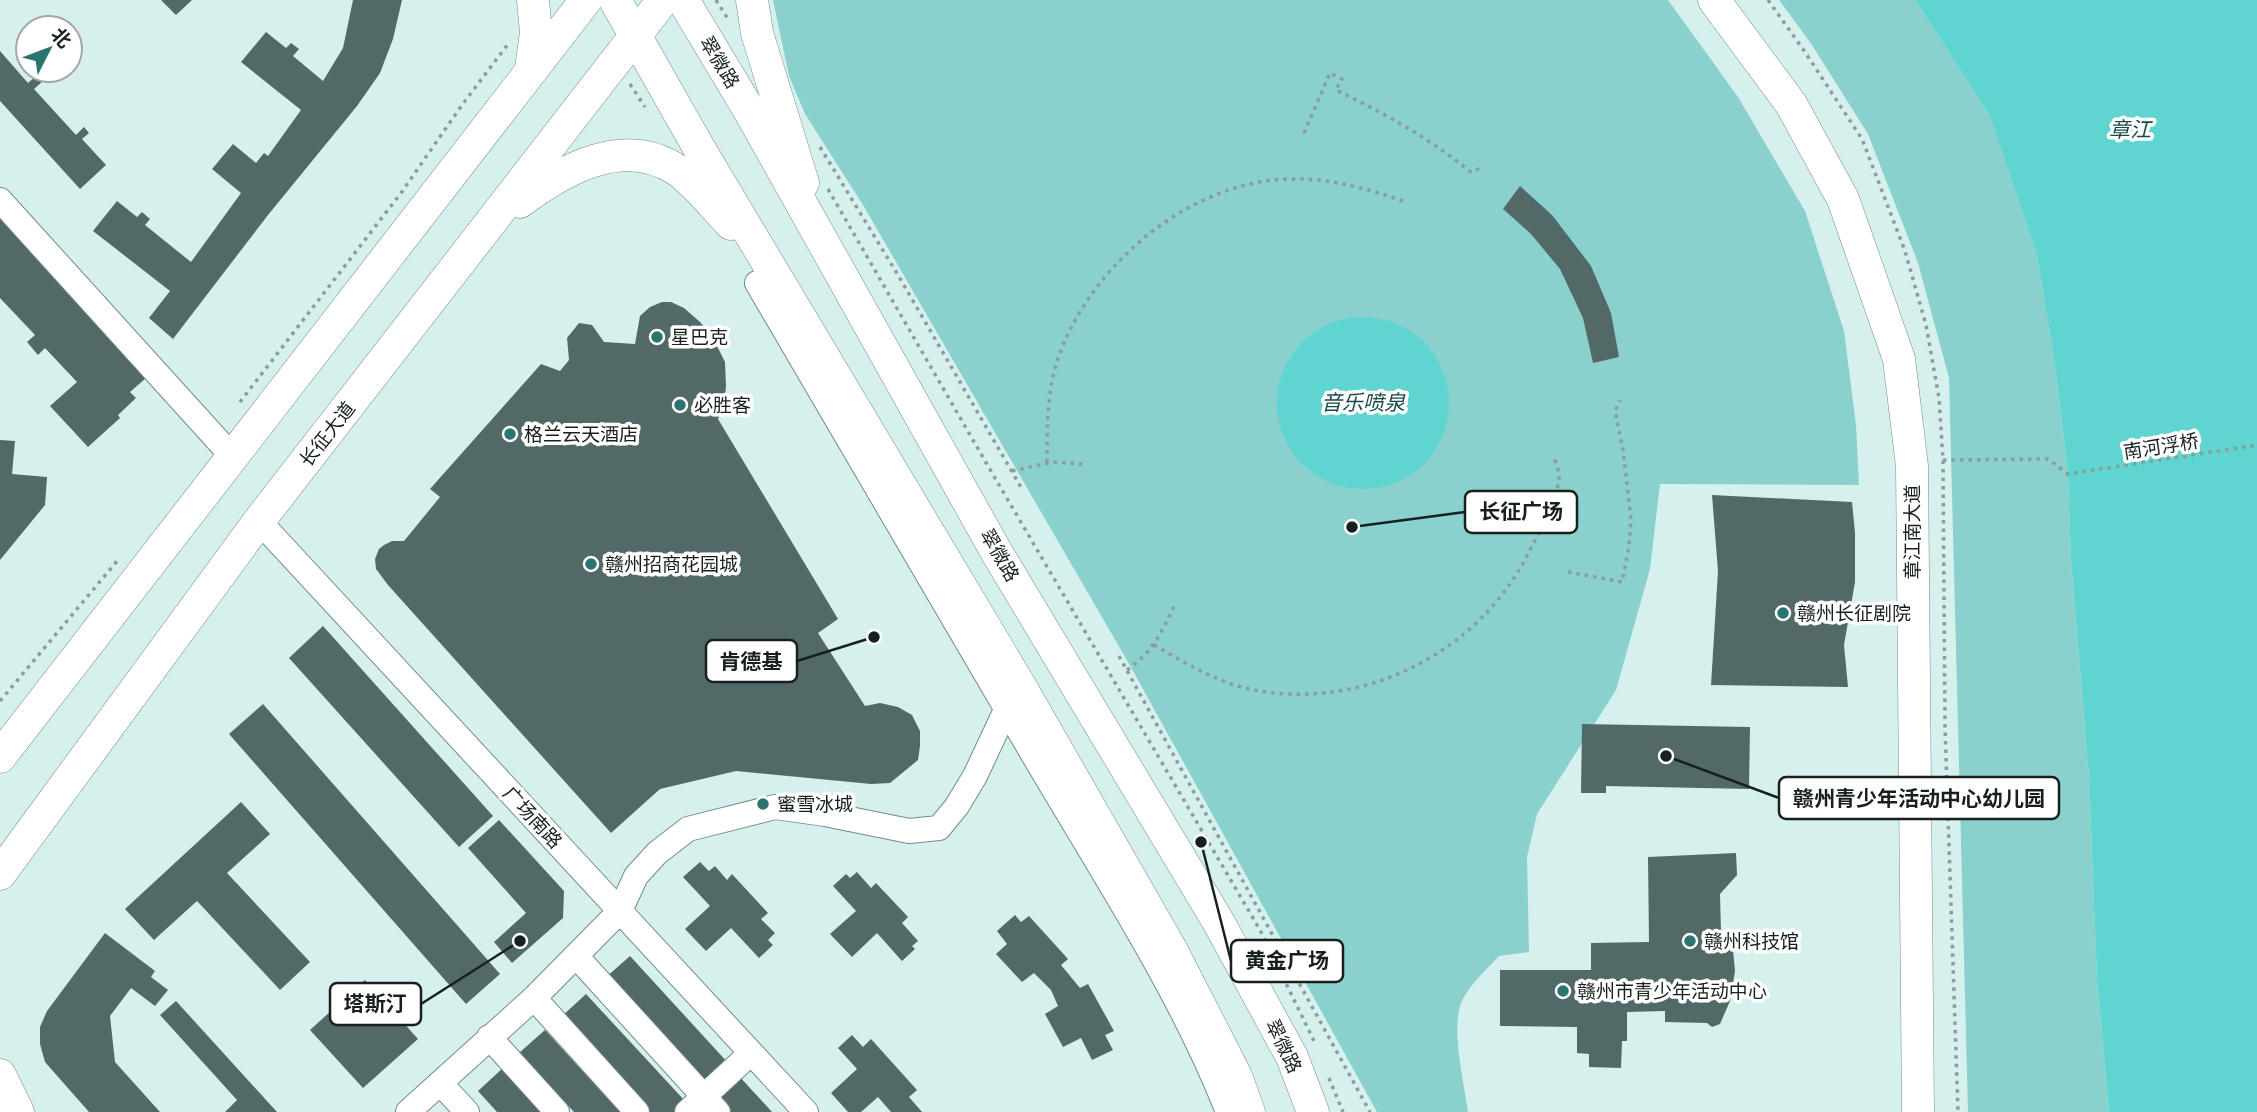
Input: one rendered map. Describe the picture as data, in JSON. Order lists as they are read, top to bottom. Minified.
{"streets":{"main road":["翠微路","长征大道","章江南大道"],"street":["广场南路"],"path":["南河浮桥"]},"crossings":[["长征大道","广场南路"]],"water":["章江","音乐喷泉"],"places":["星巴克","必胜客","格兰云天酒店","长征广场","赣州招商花园城","赣州长征剧院","肯德基","赣州青少年活动中心幼儿园","蜜雪冰城","黄金广场","塔斯汀","赣州科技馆","赣州市青少年活动中心"],"north":"top right"}
